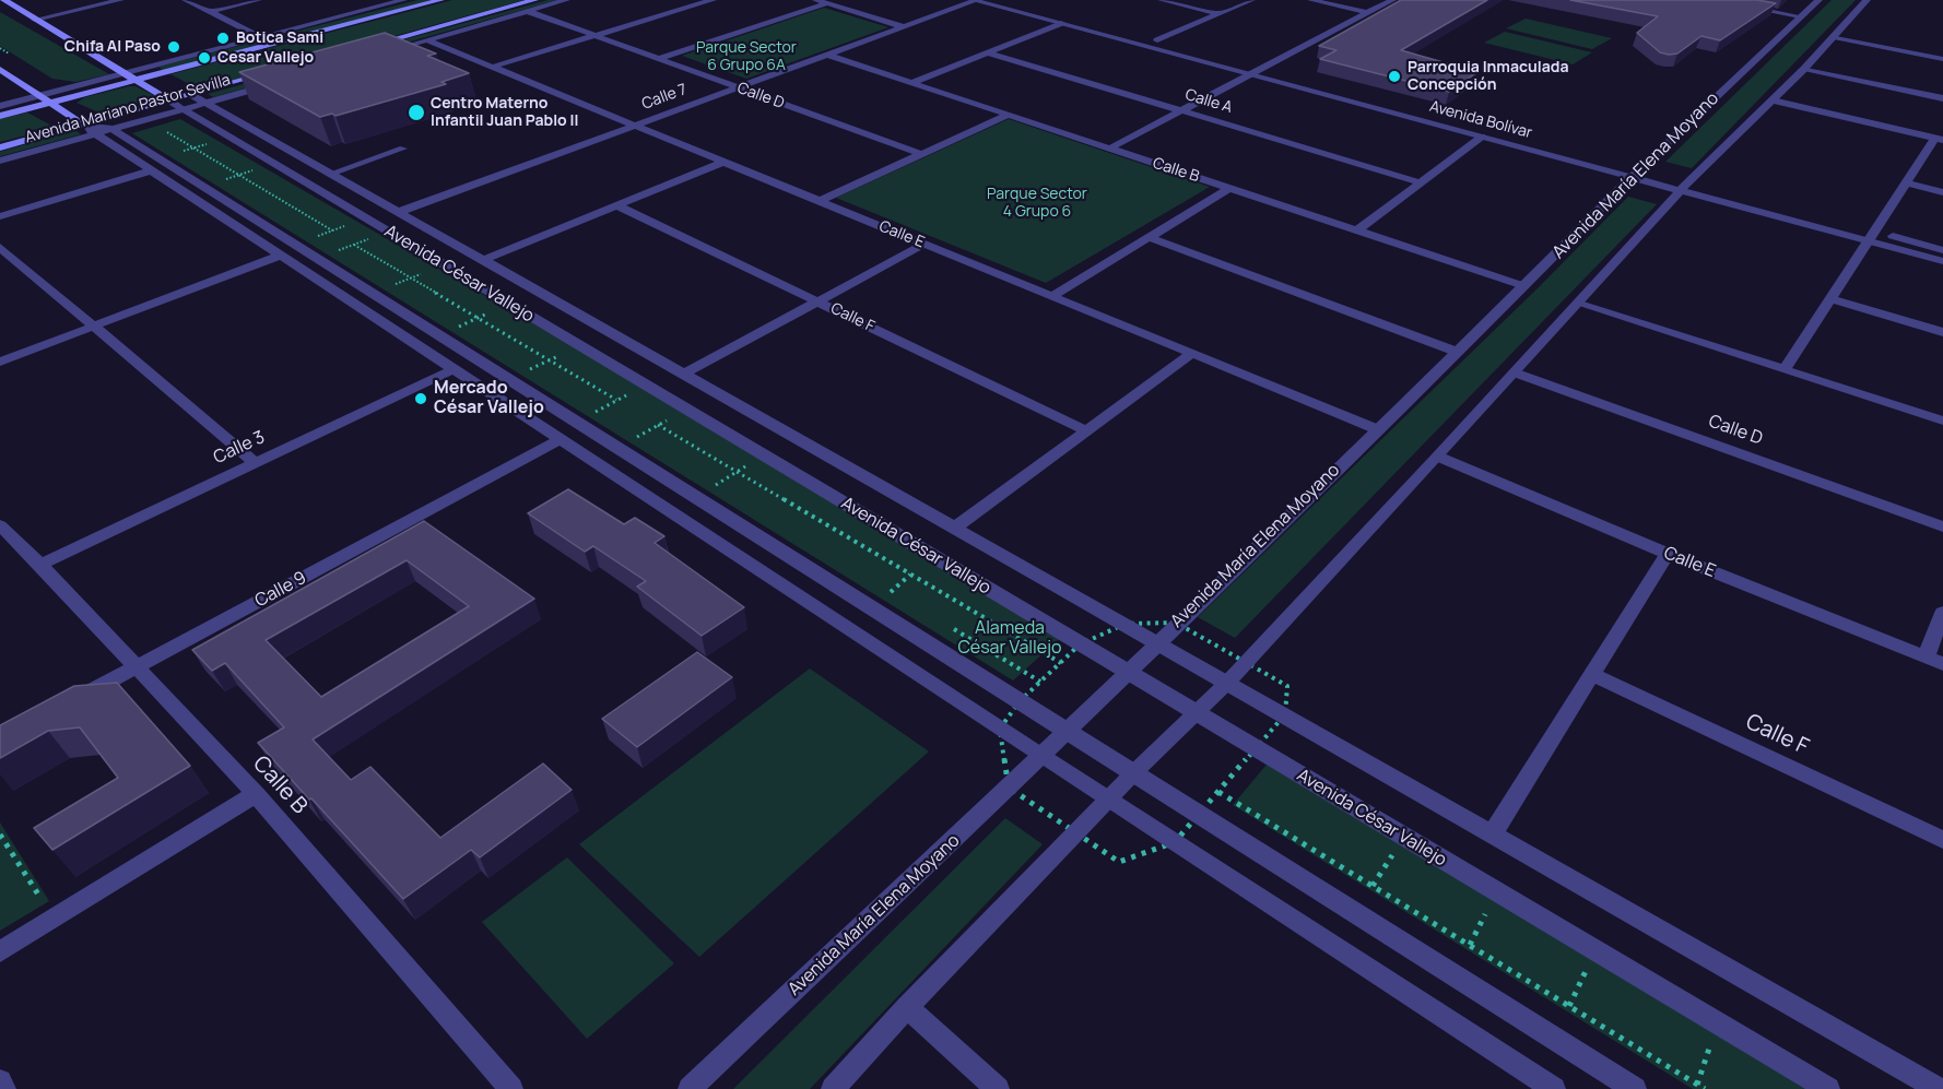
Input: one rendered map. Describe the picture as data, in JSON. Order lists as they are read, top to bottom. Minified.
{"streets":{"main road":["Avenida Mariano Pastor Sevilla","Avenida César Vallejo"],"street":["Calle D","Calle 7","Calle A","Avenida Bolívar","Calle B","Avenida María Elena Moyano","Calle E","Calle F","Calle 3","Calle 9"]},"crossings":[["Calle D","Calle 7"],["Calle 7","Avenida Bolívar"],["Calle 7","Calle B"],["Calle 7","Calle E"],["Calle 7","Avenida César Vallejo"],["Avenida Mariano Pastor Sevilla","Avenida César Vallejo"],["Avenida Bolívar","Avenida María Elena Moyano"],["Calle B","Avenida María Elena Moyano"],["Calle B","Calle 3"],["Calle B","Calle 9"],["Avenida María Elena Moyano","Calle E"],["Avenida María Elena Moyano","Avenida César Vallejo"]],"parks":["Parque Sector 6 Grupo 6A","Parque Sector 4 Grupo 6","Alameda César Vallejo"],"places":["Botica Sami","Chifa Al Paso","Cesar Vallejo","Parroquia Inmaculada Concepción","Centro Materno Infantil Juan Pablo II","Mercado César Vallejo"]}
